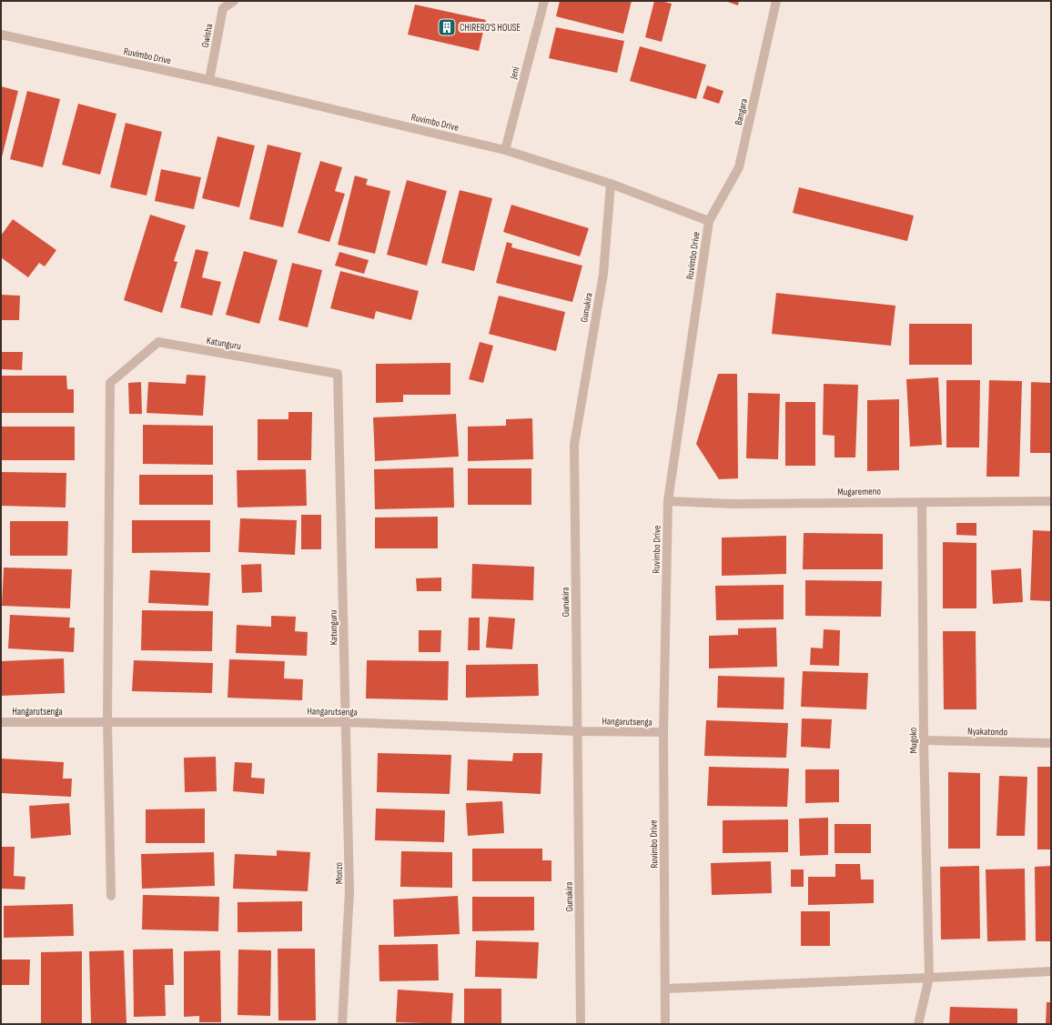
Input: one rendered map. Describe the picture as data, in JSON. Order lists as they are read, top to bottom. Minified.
{"streets":{"street":["Gwisha","Ruvimbo Drive","Jeni","Bangara","Gunukira","Katunguru","Mugaremeno","Hangarutsenga","Nyakatondo","Mugoko","Monzo"]},"crossings":[["Gwisha","Ruvimbo Drive"],["Ruvimbo Drive","Jeni"],["Ruvimbo Drive","Bangara"],["Ruvimbo Drive","Gunukira"],["Ruvimbo Drive","Mugaremeno"],["Ruvimbo Drive","Hangarutsenga"],["Gunukira","Hangarutsenga"],["Katunguru","Hangarutsenga"],["Katunguru","Monzo"],["Mugaremeno","Mugoko"],["Hangarutsenga","Monzo"],["Nyakatondo","Mugoko"]],"places":{"building":["CHIRERO'S HOUSE"]}}
